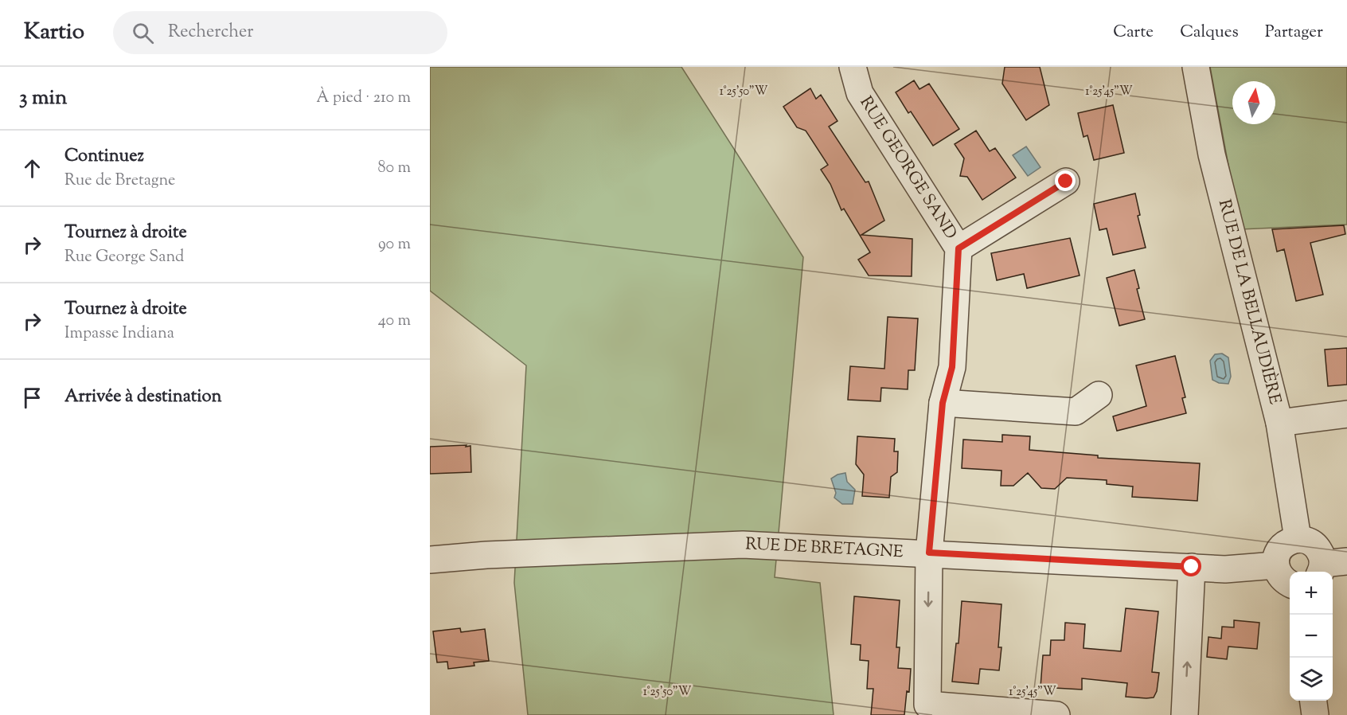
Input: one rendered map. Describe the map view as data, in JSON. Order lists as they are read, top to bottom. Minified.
{"streets":{"street":["RUE GEORGE SAND","RUE DE LA BELLAUDIÈRE","RUE DE BRETAGNE"]},"crossings":[["RUE GEORGE SAND","RUE DE BRETAGNE"]],"north":"top","page":{"header":"Kartio","search":"Rechercher","nav":["Carte","Calques","Partager"],"heading":["3 min","À pied · 210 m"],"list":[["Continuez","Rue de Bretagne","80 m"],["Tournez à droite","Rue George Sand","90 m"],["Tournez à droite","Impasse Indiana","40 m"],"Arrivée à destination"],"map_buttons":["+","−"]},"coordinates":["1°25'50\"W","1°25'45\"W"]}
